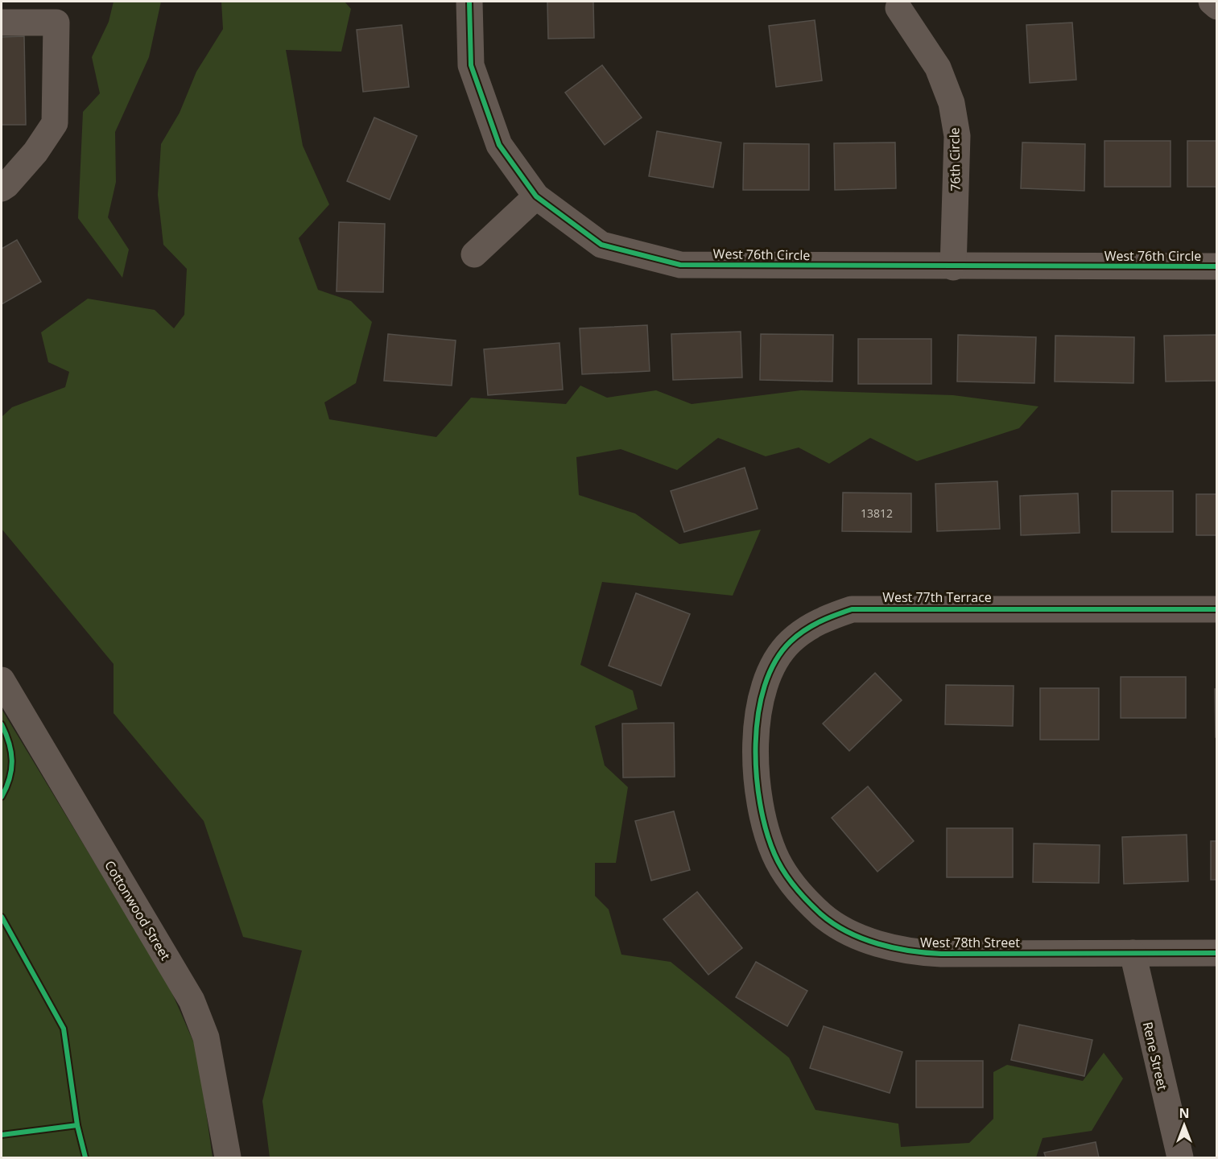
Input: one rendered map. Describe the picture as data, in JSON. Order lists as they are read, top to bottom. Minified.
{"streets":{"street":["76th Circle","West 76th Circle","West 77th Terrace","Cottonwood Street","West 78th Street","Rene Street"]},"crossings":[["76th Circle","West 76th Circle"],["West 77th Terrace","West 78th Street"],["West 78th Street","Rene Street"]],"house_numbers":["13812"],"north":"top"}
